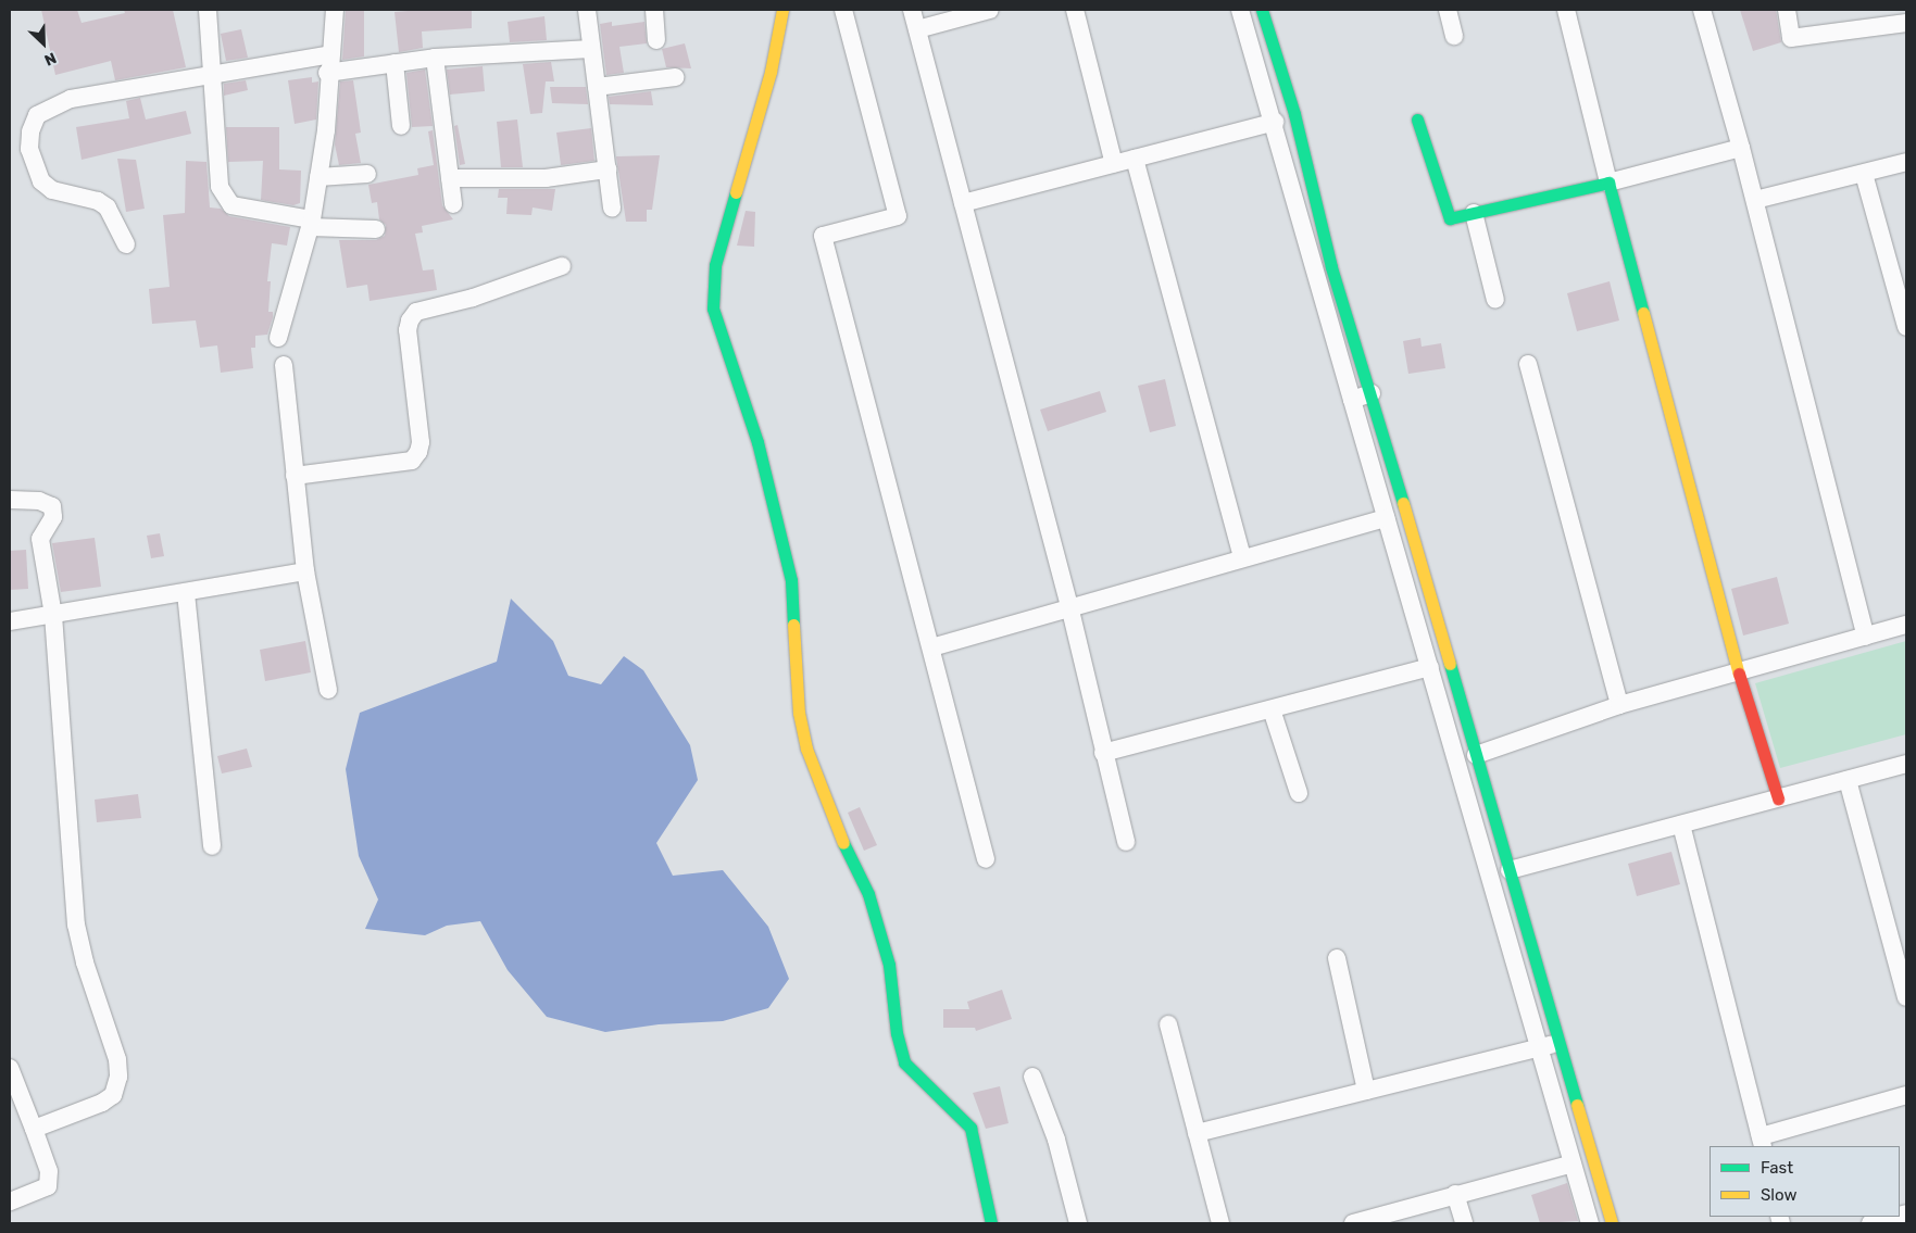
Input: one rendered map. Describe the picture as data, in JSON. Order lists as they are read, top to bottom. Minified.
{"legend":["Fast","Slow"],"north":"bottom right"}
